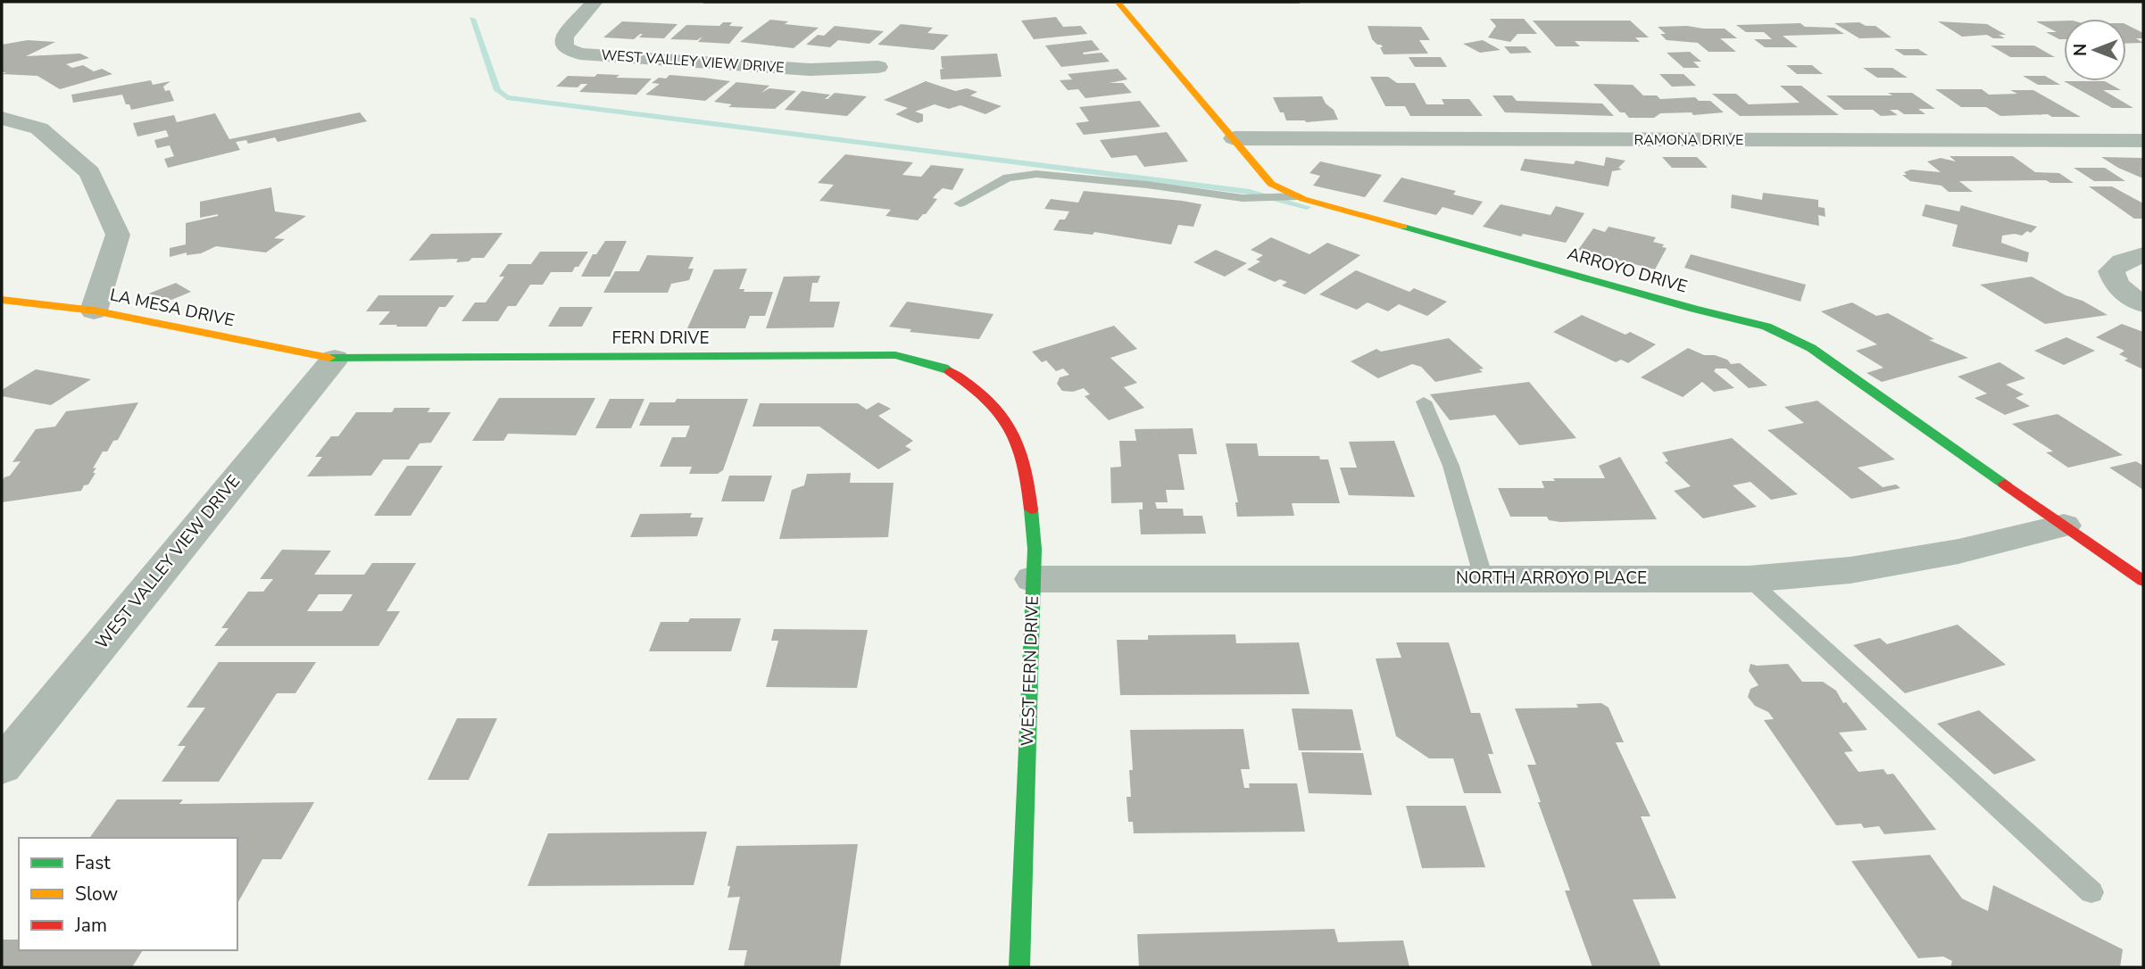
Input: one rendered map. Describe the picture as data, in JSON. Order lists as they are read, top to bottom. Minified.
{"streets":{"street":["WEST VALLEY VIEW DRIVE","RAMONA DRIVE","ARROYO DRIVE","LA MESA DRIVE","FERN DRIVE","NORTH ARROYO PLACE","WEST FERN DRIVE"]},"crossings":[["WEST VALLEY VIEW DRIVE","LA MESA DRIVE"],["WEST VALLEY VIEW DRIVE","FERN DRIVE"],["RAMONA DRIVE","ARROYO DRIVE"],["ARROYO DRIVE","NORTH ARROYO PLACE"],["LA MESA DRIVE","FERN DRIVE"],["FERN DRIVE","WEST FERN DRIVE"],["NORTH ARROYO PLACE","WEST FERN DRIVE"]],"legend":["Fast","Slow","Jam"],"north":"left"}
